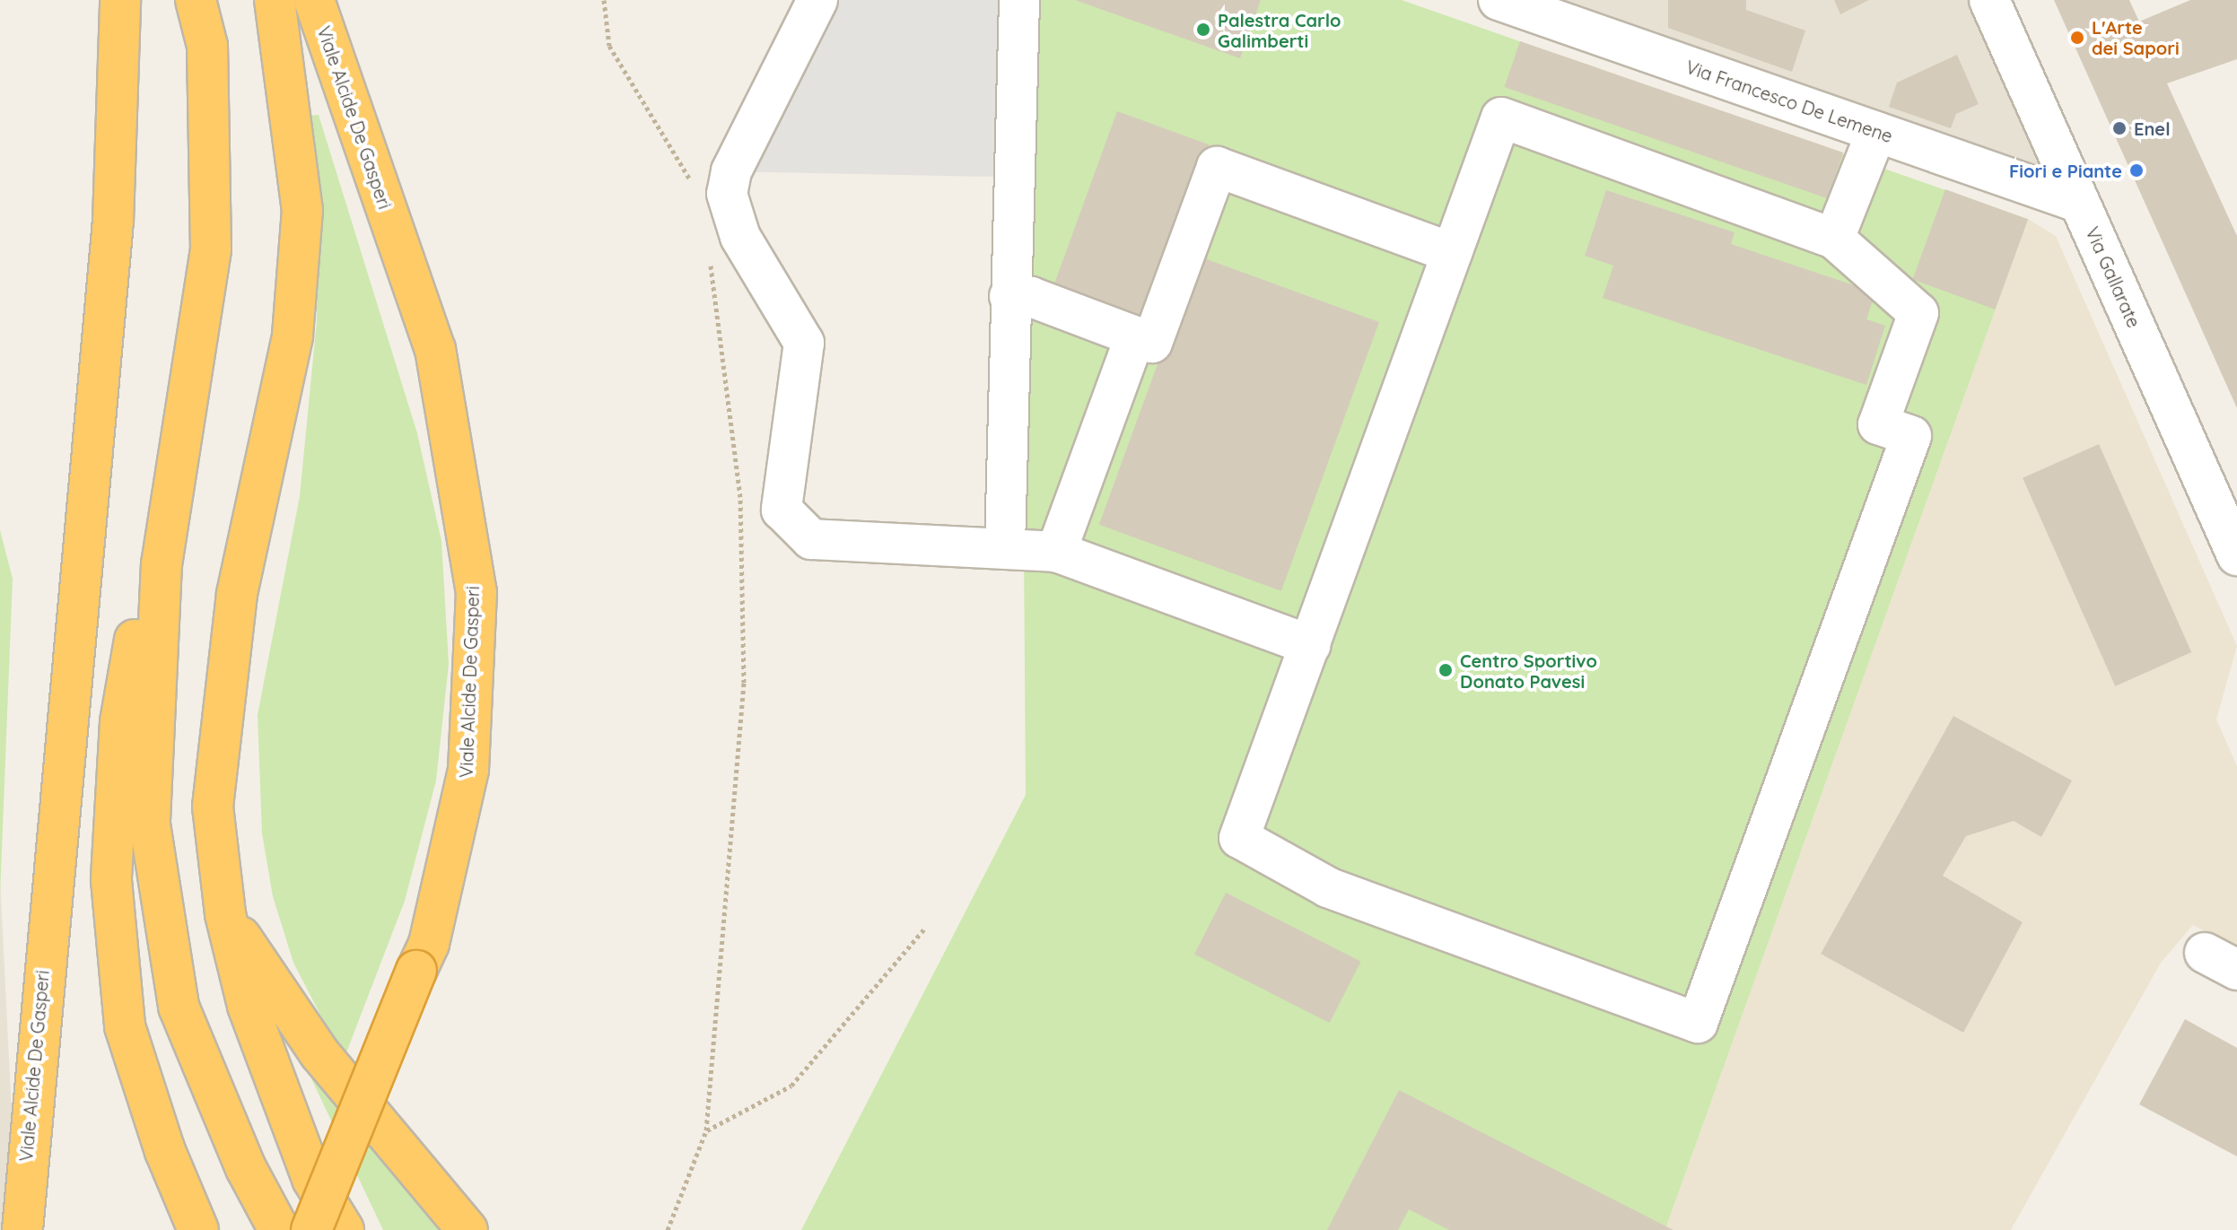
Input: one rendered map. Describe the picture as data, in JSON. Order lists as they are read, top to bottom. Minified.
{"streets":{"highway":["Viale Alcide De Gasperi"],"street":["Via Francesco De Lemene","Via Gallarate"]},"crossings":[["Via Francesco De Lemene","Via Gallarate"]],"places":["Palestra Carlo Galimberti","L'Arte dei Sapori","Enel","Fiori e Piante","Centro Sportivo Donato Pavesi"]}
